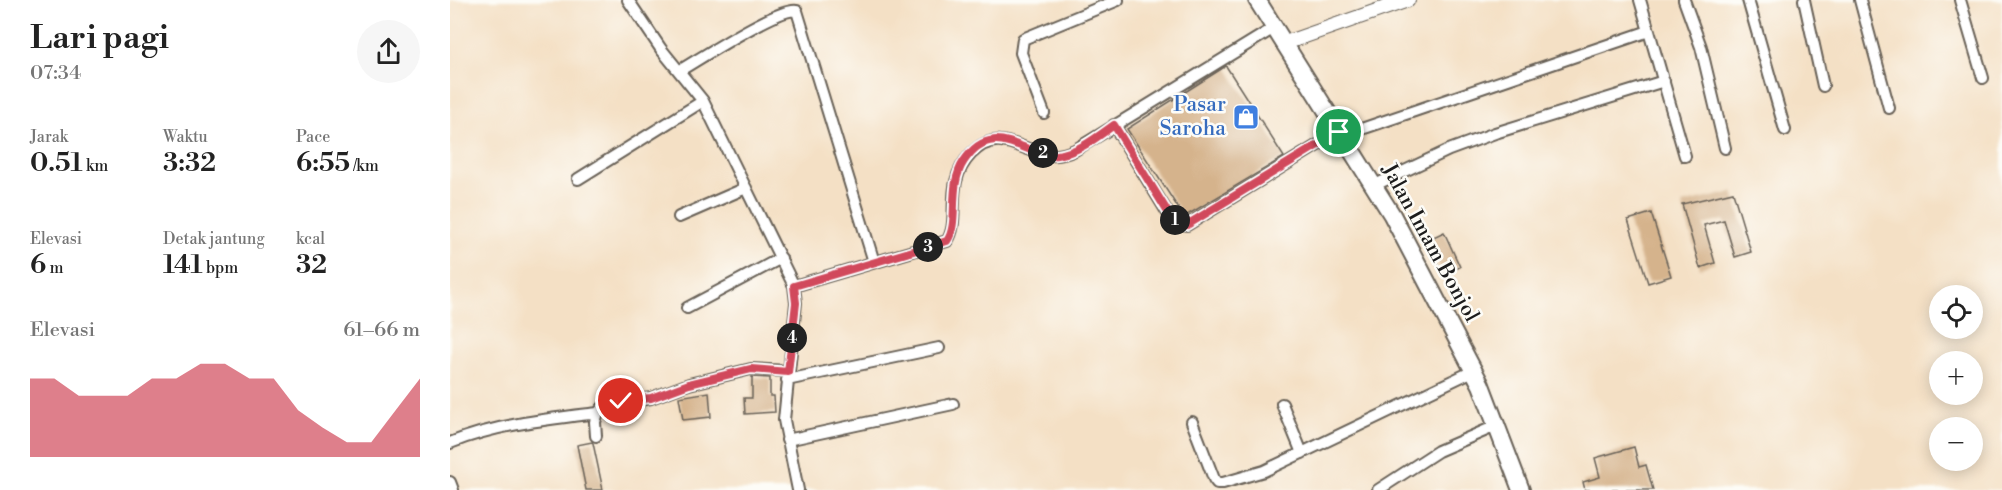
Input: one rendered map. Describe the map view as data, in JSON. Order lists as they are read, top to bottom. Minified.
{"streets":{"highway":["Jalan Imam Bonjol"]},"places":{"shop":["Pasar Saroha"]},"page":{"heading":["Lari pagi","07:34"],"stats":[["Jarak","0.51 km"],["Waktu","3:32"],["Pace","6:55 /km"],["Elevasi","6 m"],["Detak jantung","141 bpm"],["kcal","32"]],"pins":["2","1","3","4"],"map_buttons":["+","−"],"chart":["Elevasi","61–66 m"]}}
